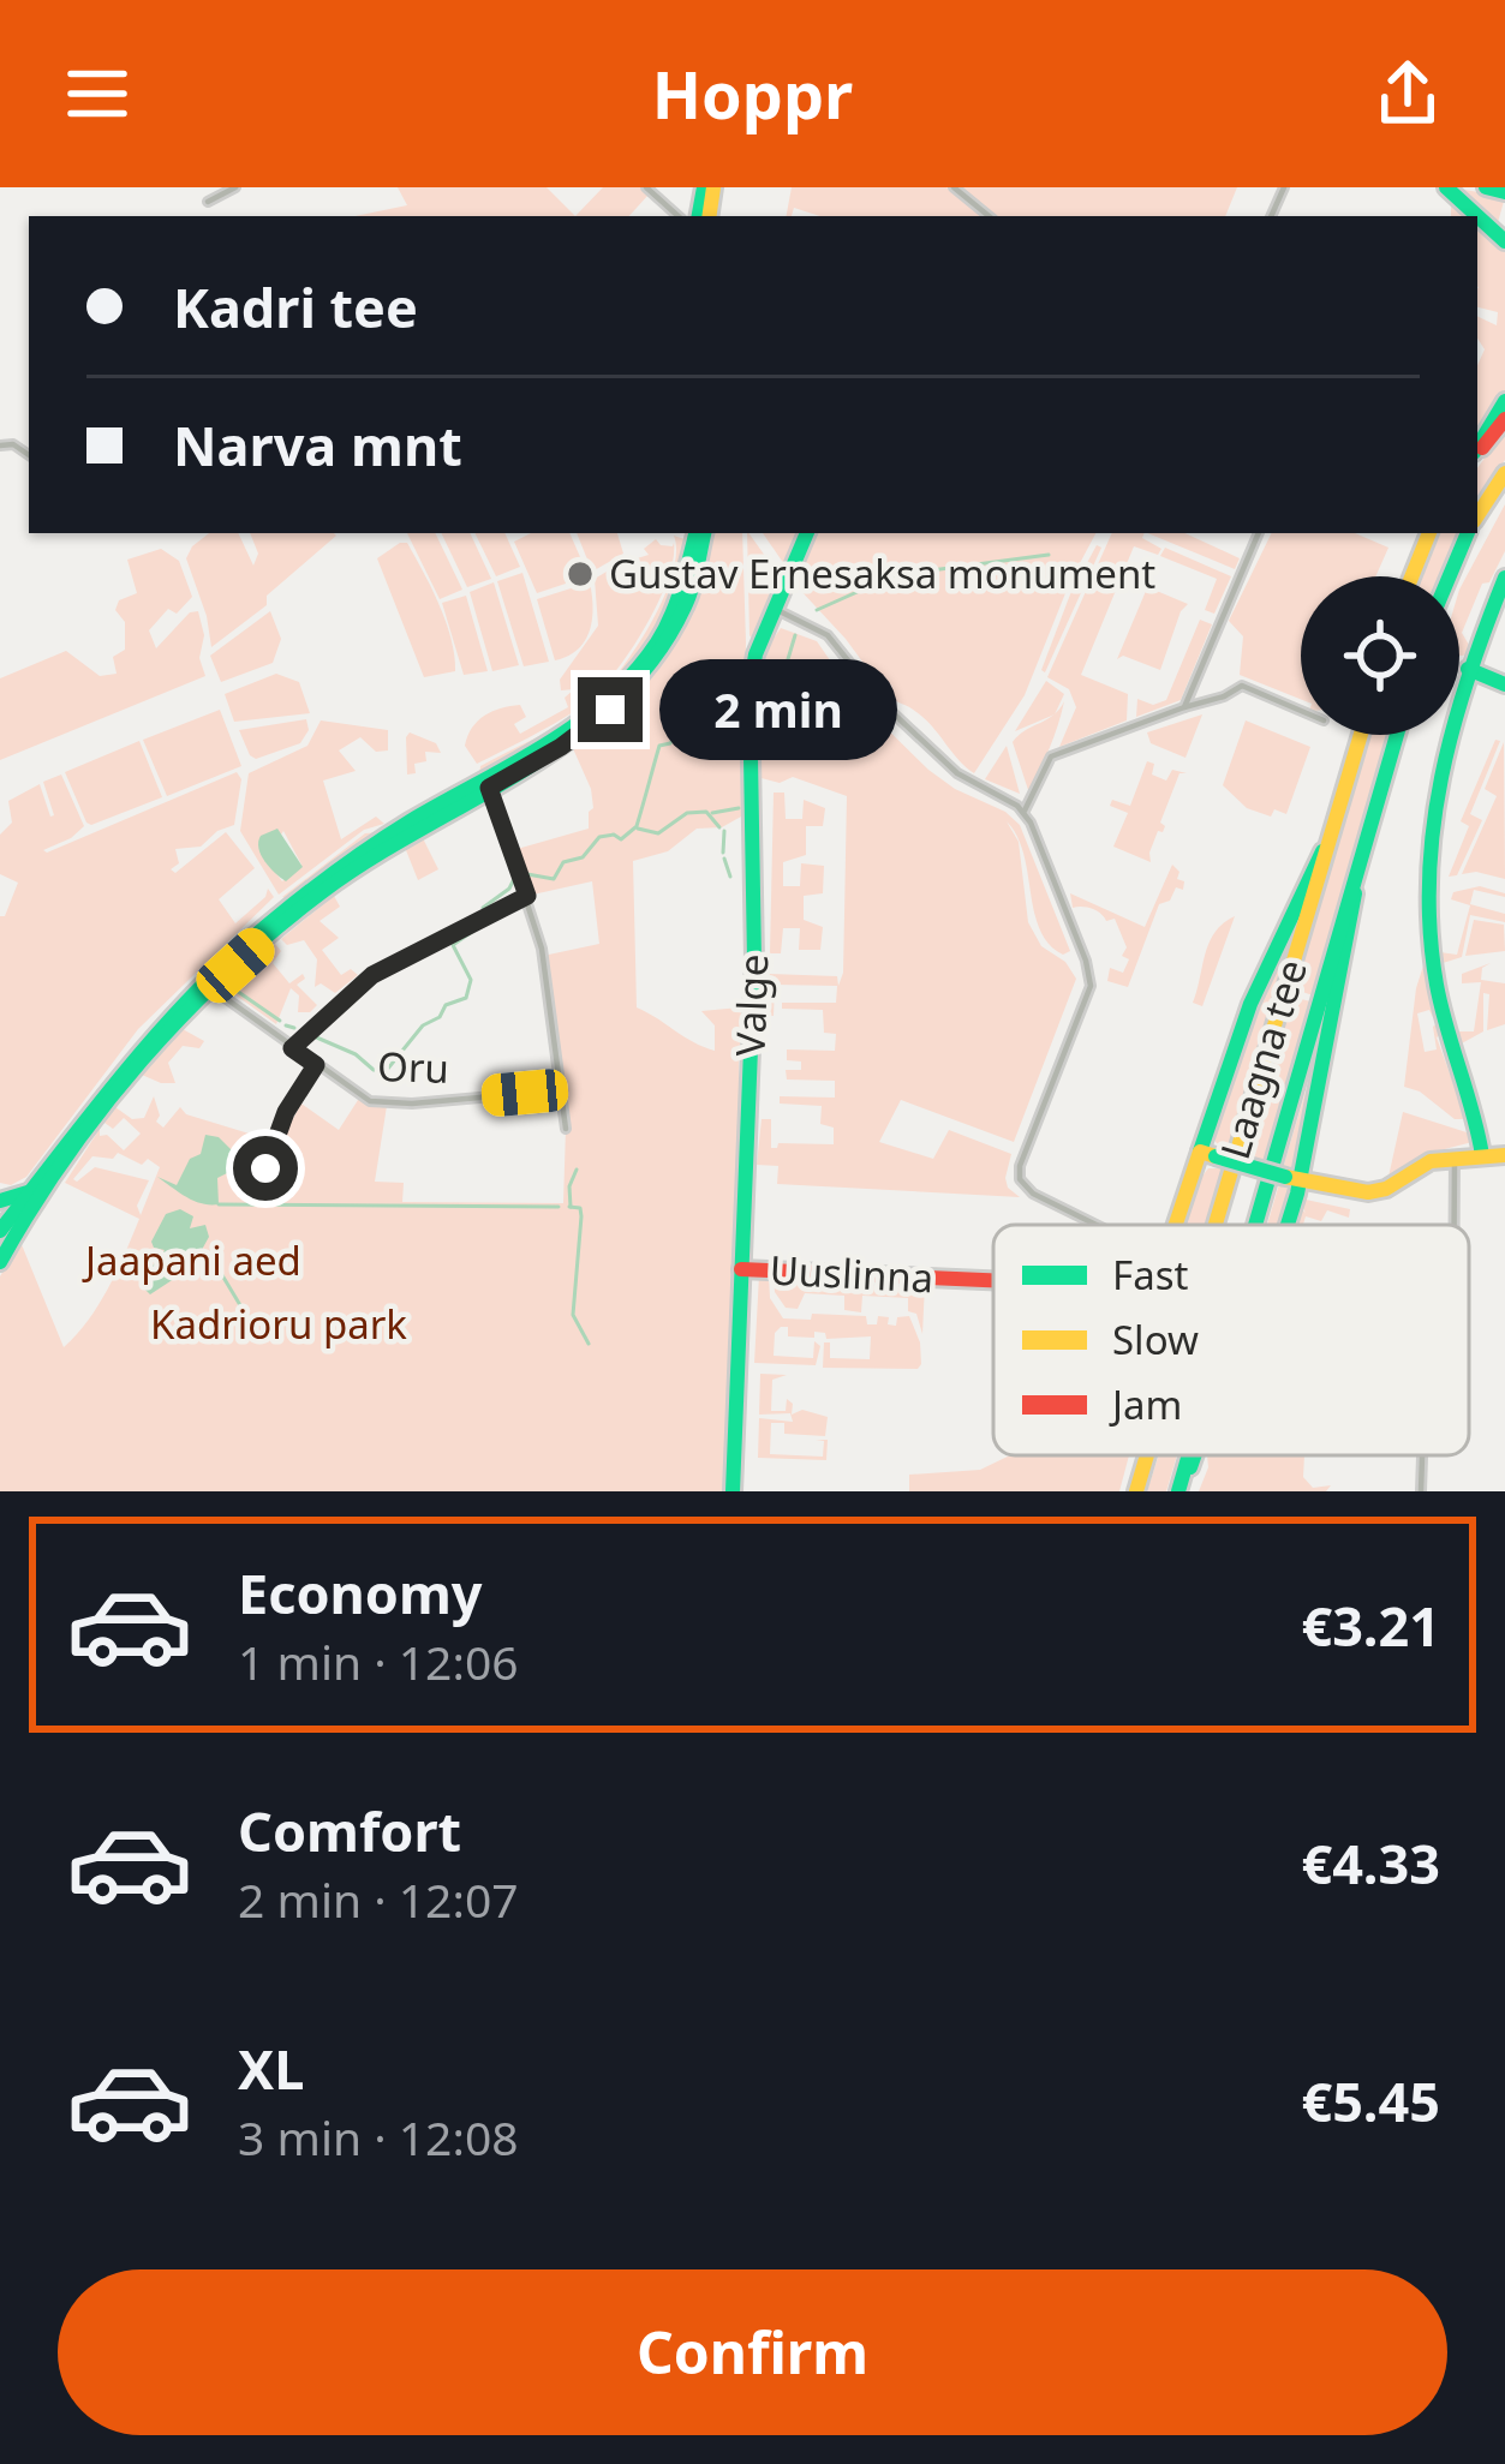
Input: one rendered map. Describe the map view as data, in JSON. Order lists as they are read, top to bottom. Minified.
{"streets":{"street":["Valge","Laagna tee","Oru","Uuslinna"]},"crossings":[["Valge","Uuslinna"]],"parks":["Jaapani aed","Kadrioru park"],"places":["Gustav Ernesaksa monument"],"legend":["Fast","Slow","Jam"],"page":{"header":"Hoppr","banner":["Kadri tee","Narva mnt"],"bubble":"2 min","list":[{"name":"Economy","note":"1 min · 12:06","value":"€3.21"},{"name":"Comfort","note":"2 min · 12:07","value":"€4.33"},{"name":"XL","note":"3 min · 12:08","value":"€5.45"}],"buttons":"Confirm"}}
